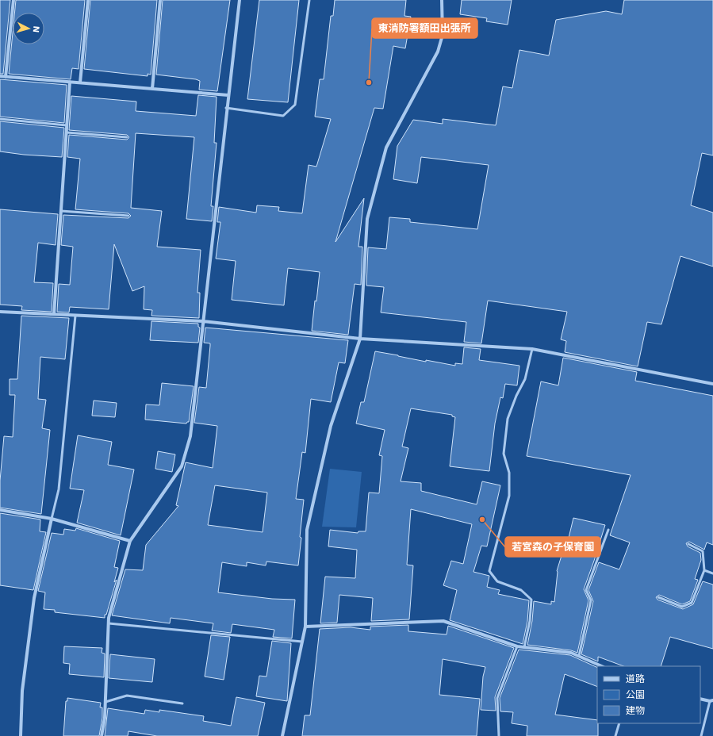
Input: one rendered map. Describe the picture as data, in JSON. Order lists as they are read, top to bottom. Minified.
{"places":["東消防署額田出張所","若宮森の子保育園"],"legend":["道路","公園","建物"],"north":"right"}
